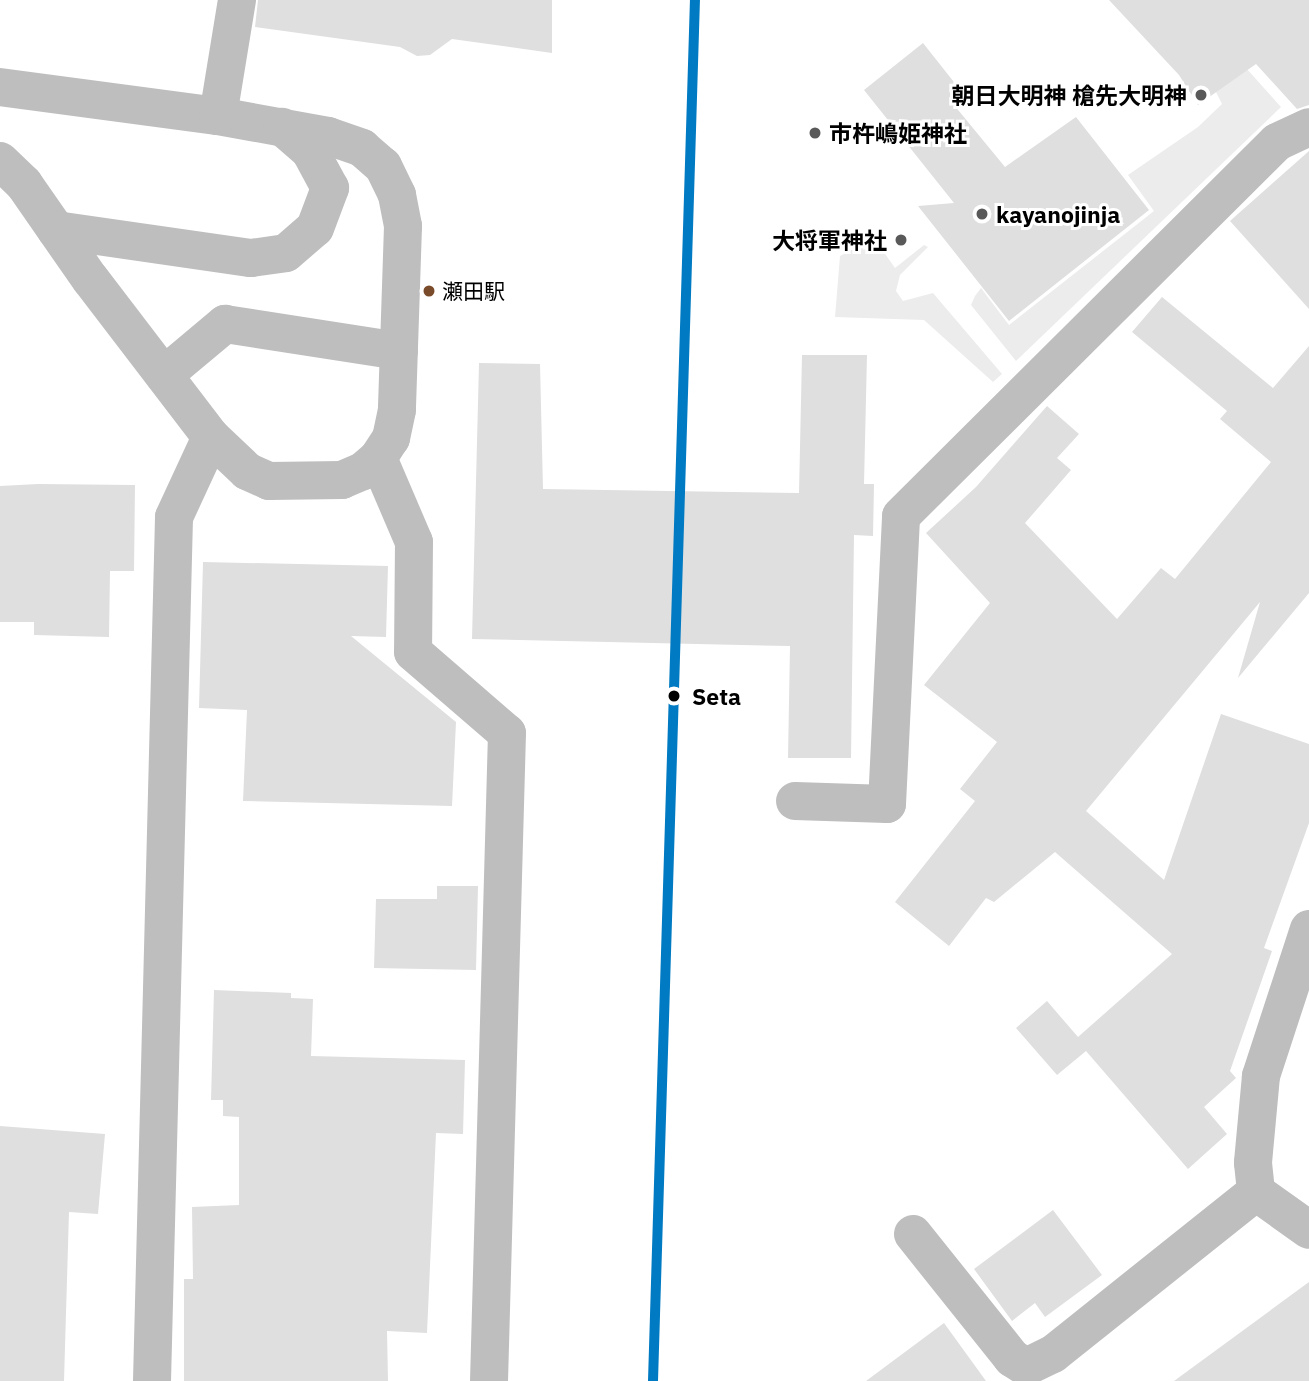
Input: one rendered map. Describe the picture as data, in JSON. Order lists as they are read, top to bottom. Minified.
{"places":["朝日大明神 槍先大明神","市杵嶋姫神社","kayanojinja","大将軍神社","瀬田駅","Seta"]}
